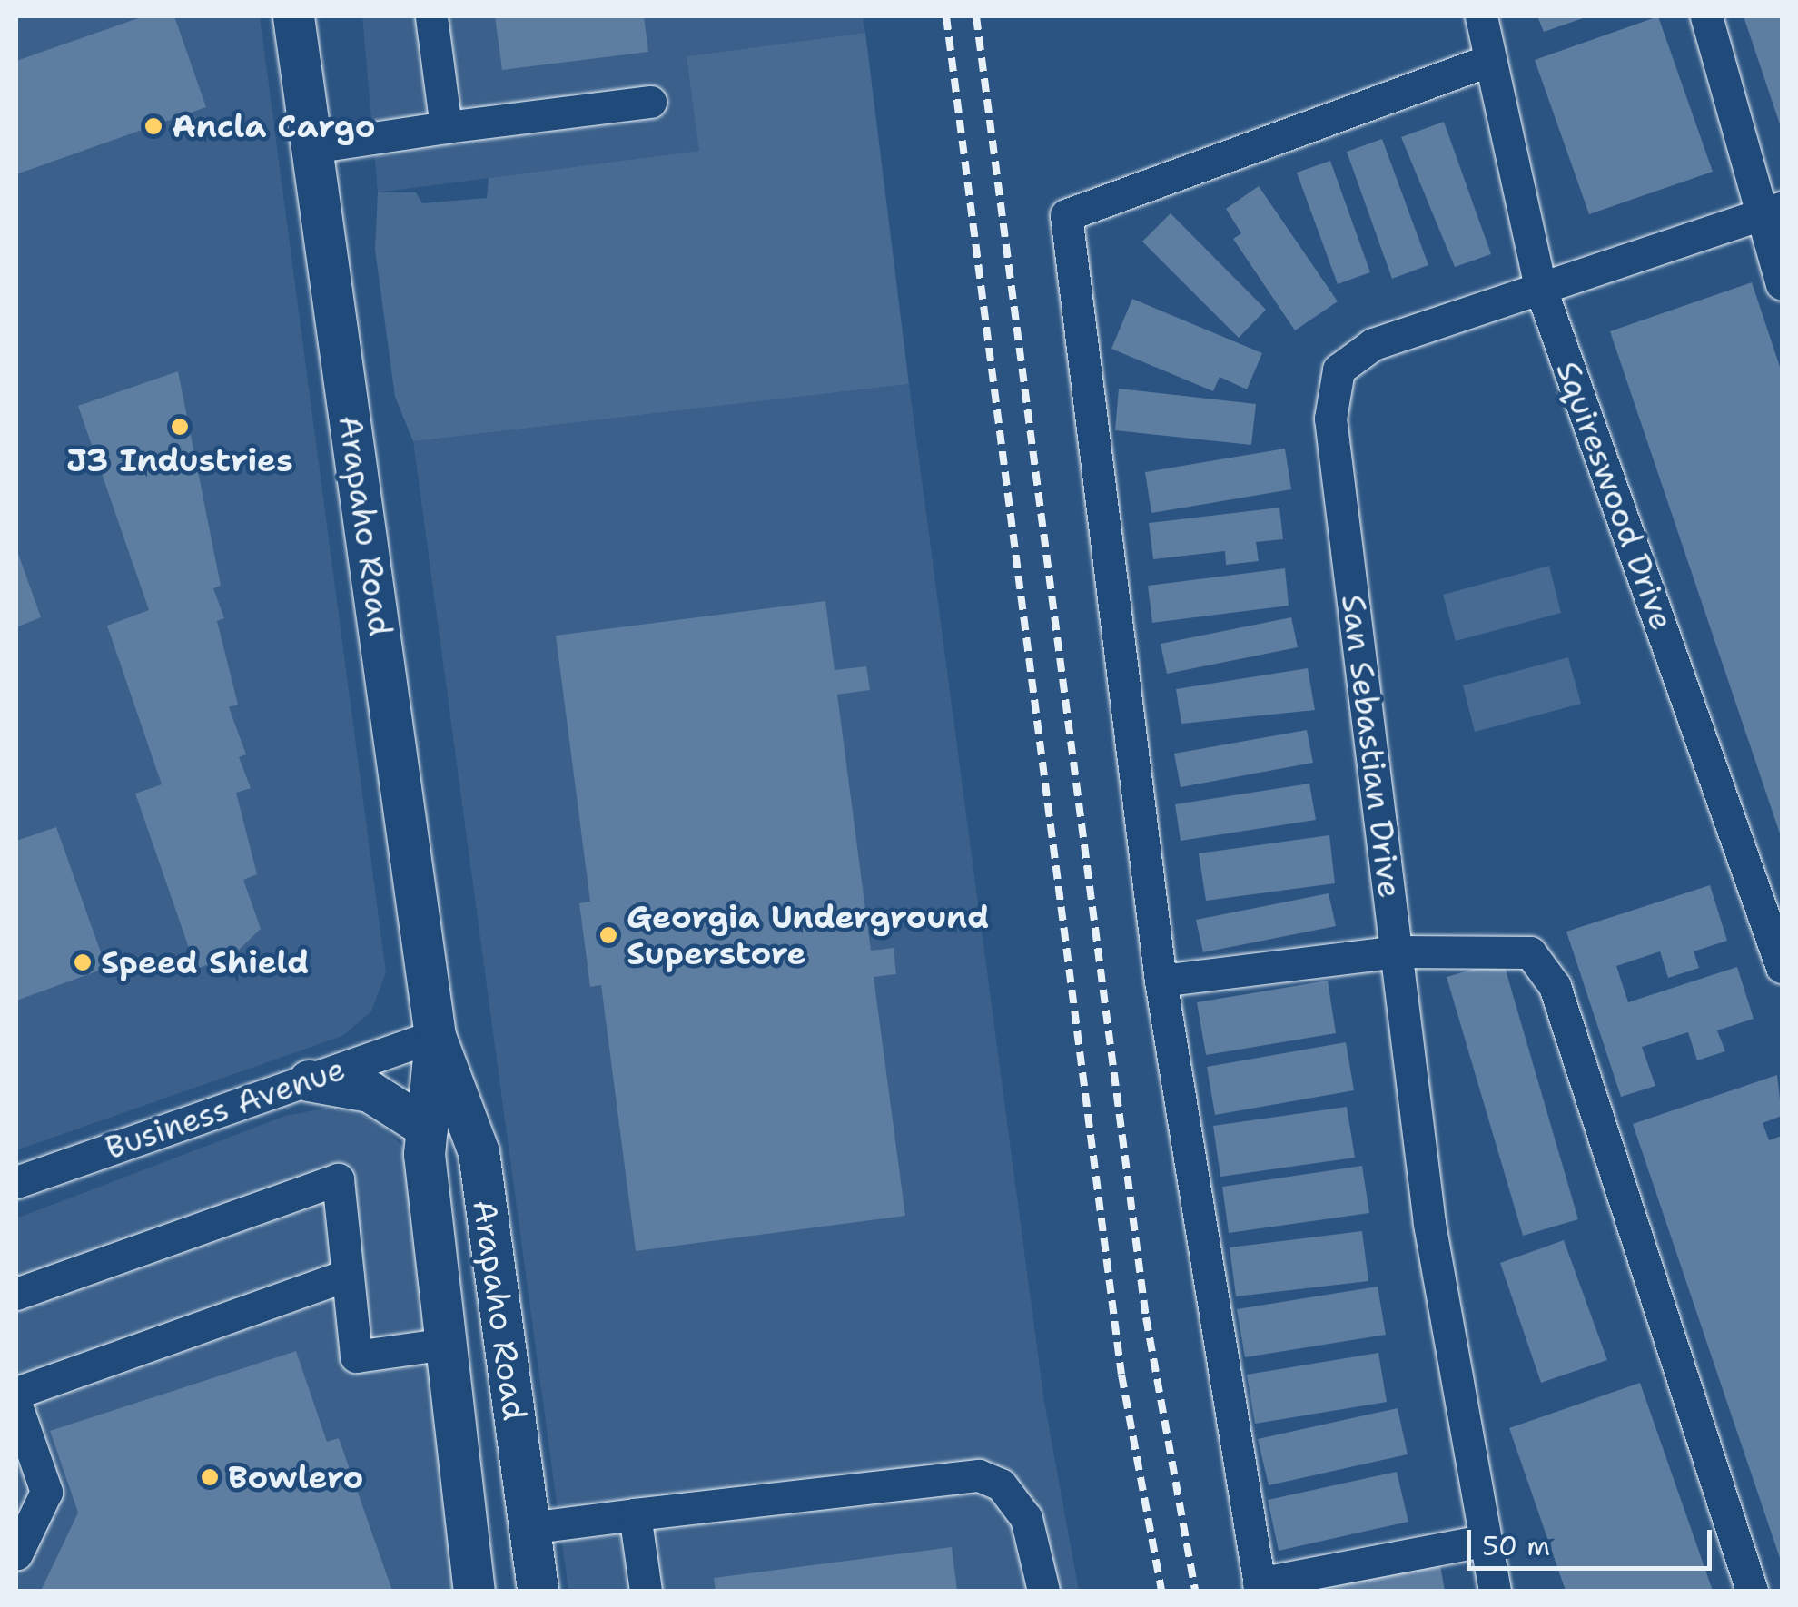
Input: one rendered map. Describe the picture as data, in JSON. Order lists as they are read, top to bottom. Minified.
{"streets":{"main road":["Arapaho Road"],"street":["Squireswood Drive","San Sebastian Drive","Business Avenue"]},"crossings":[["Squireswood Drive","San Sebastian Drive"],["Arapaho Road","Business Avenue"]],"places":["Ancla Cargo","J3 Industries","Georgia Underground Superstore","Speed Shield","Bowlero"],"scale_bar":"50 m"}
